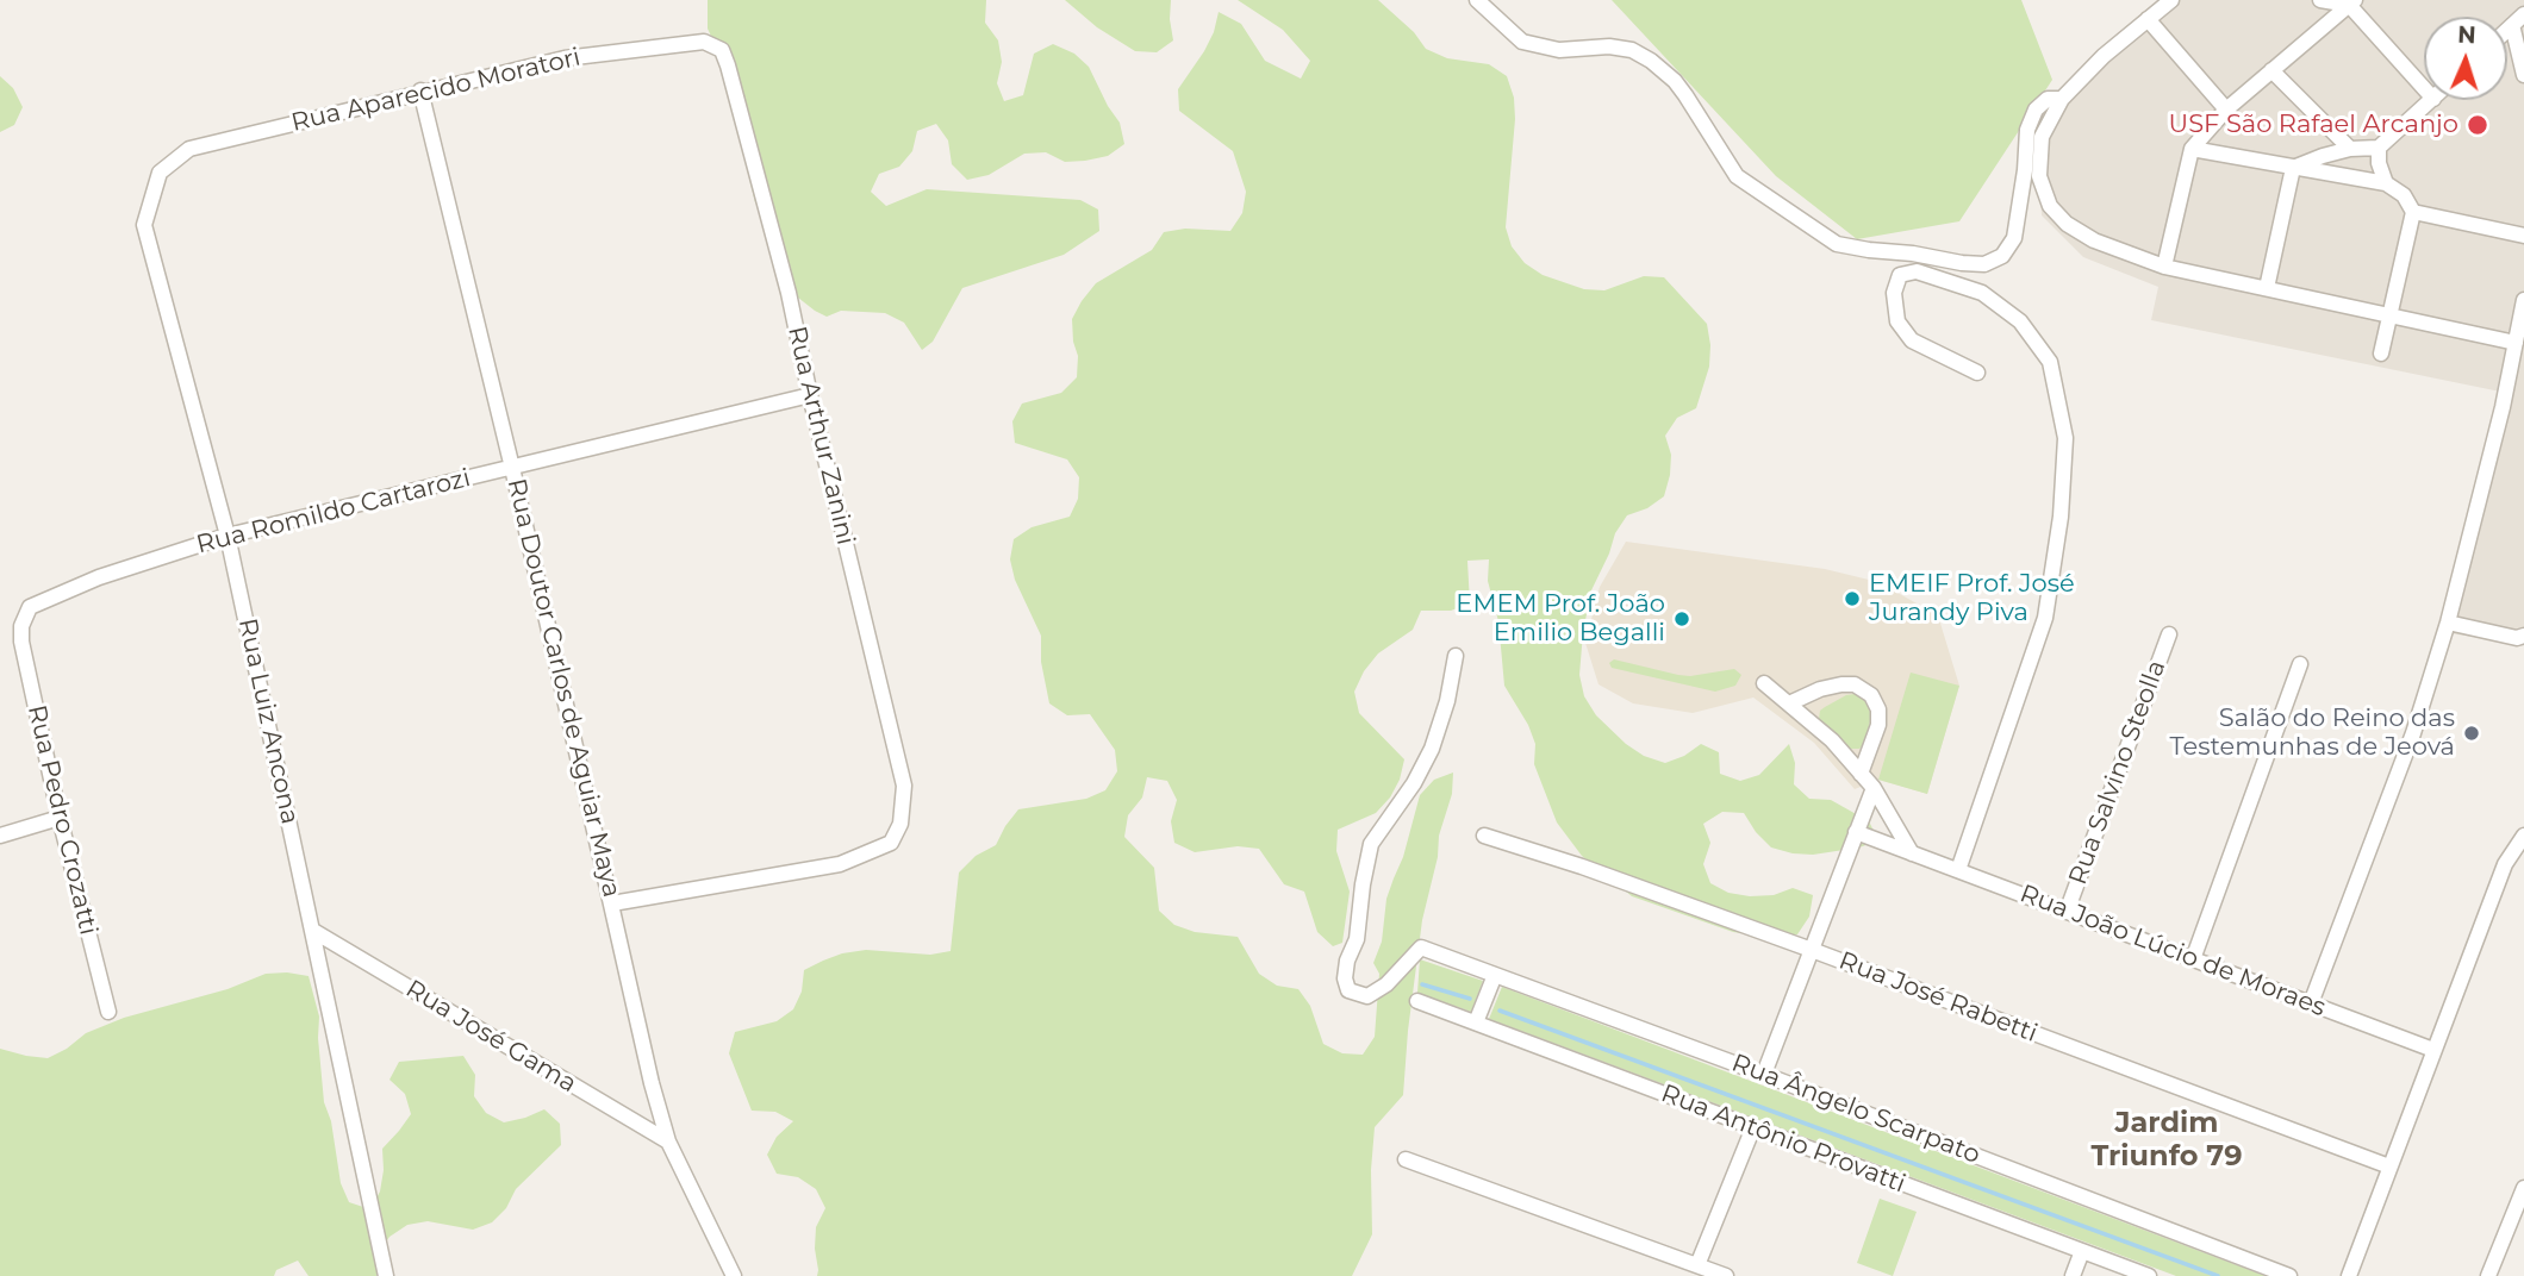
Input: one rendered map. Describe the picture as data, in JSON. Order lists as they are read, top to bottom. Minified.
{"streets":{"street":["Rua Aparecido Moratori","Rua Arthur Zanini","Rua Romildo Cartarozi","Rua Doutor Carlos de Aguiar Maya","Rua Luiz Ancona","Rua Salvino Steolla","Rua Pedro Crozatti","Rua João Lúcio de Moraes","Rua José Rabetti","Rua José Gama","Rua Ângelo Scarpato","Rua Antônio Provatti"]},"crossings":[["Rua Aparecido Moratori","Rua Arthur Zanini"],["Rua Aparecido Moratori","Rua Doutor Carlos de Aguiar Maya"],["Rua Aparecido Moratori","Rua Luiz Ancona"],["Rua Arthur Zanini","Rua Romildo Cartarozi"],["Rua Arthur Zanini","Rua Doutor Carlos de Aguiar Maya"],["Rua Romildo Cartarozi","Rua Doutor Carlos de Aguiar Maya"],["Rua Romildo Cartarozi","Rua Luiz Ancona"],["Rua Romildo Cartarozi","Rua Pedro Crozatti"],["Rua Doutor Carlos de Aguiar Maya","Rua José Gama"],["Rua Luiz Ancona","Rua José Gama"],["Rua Salvino Steolla","Rua João Lúcio de Moraes"]],"districts":["Jardim Triunfo 79"],"places":["USF São Rafael Arcanjo","EMEIF Prof. José Jurandy Piva","EMEM Prof. João Emilio Begalli","Salão do Reino das Testemunhas de Jeová"],"north":"top"}
